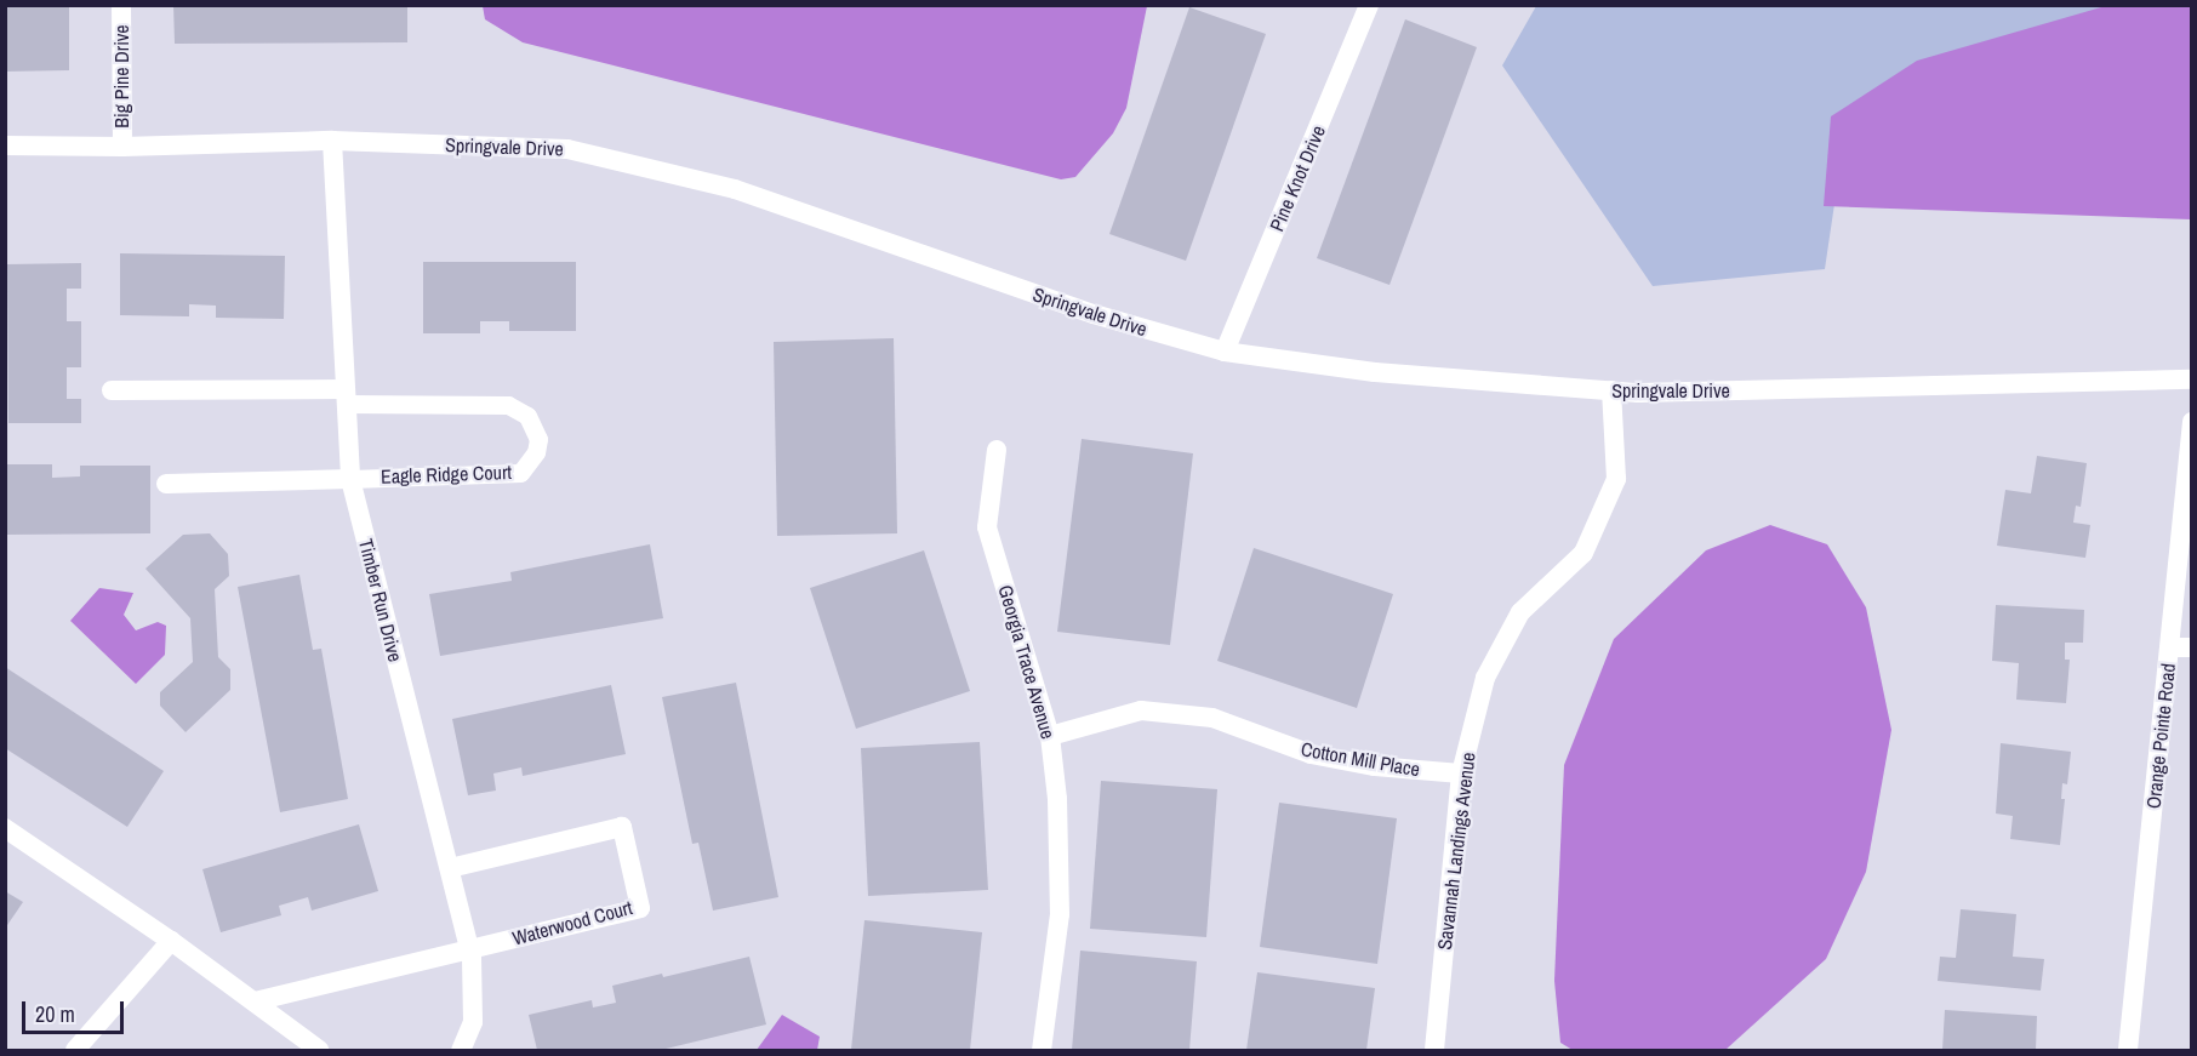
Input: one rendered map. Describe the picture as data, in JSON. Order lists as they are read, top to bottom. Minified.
{"streets":{"street":["Big Pine Drive","Springvale Drive","Pine Knot Drive","Eagle Ridge Court","Timber Run Drive","Georgia Trace Avenue","Orange Pointe Road","Cotton Mill Place","Savannah Landings Avenue","Waterwood Court"]},"crossings":[["Big Pine Drive","Springvale Drive"],["Springvale Drive","Pine Knot Drive"],["Springvale Drive","Timber Run Drive"],["Springvale Drive","Savannah Landings Avenue"],["Eagle Ridge Court","Timber Run Drive"],["Timber Run Drive","Waterwood Court"],["Georgia Trace Avenue","Cotton Mill Place"],["Cotton Mill Place","Savannah Landings Avenue"]],"scale_bar":"20 m"}
